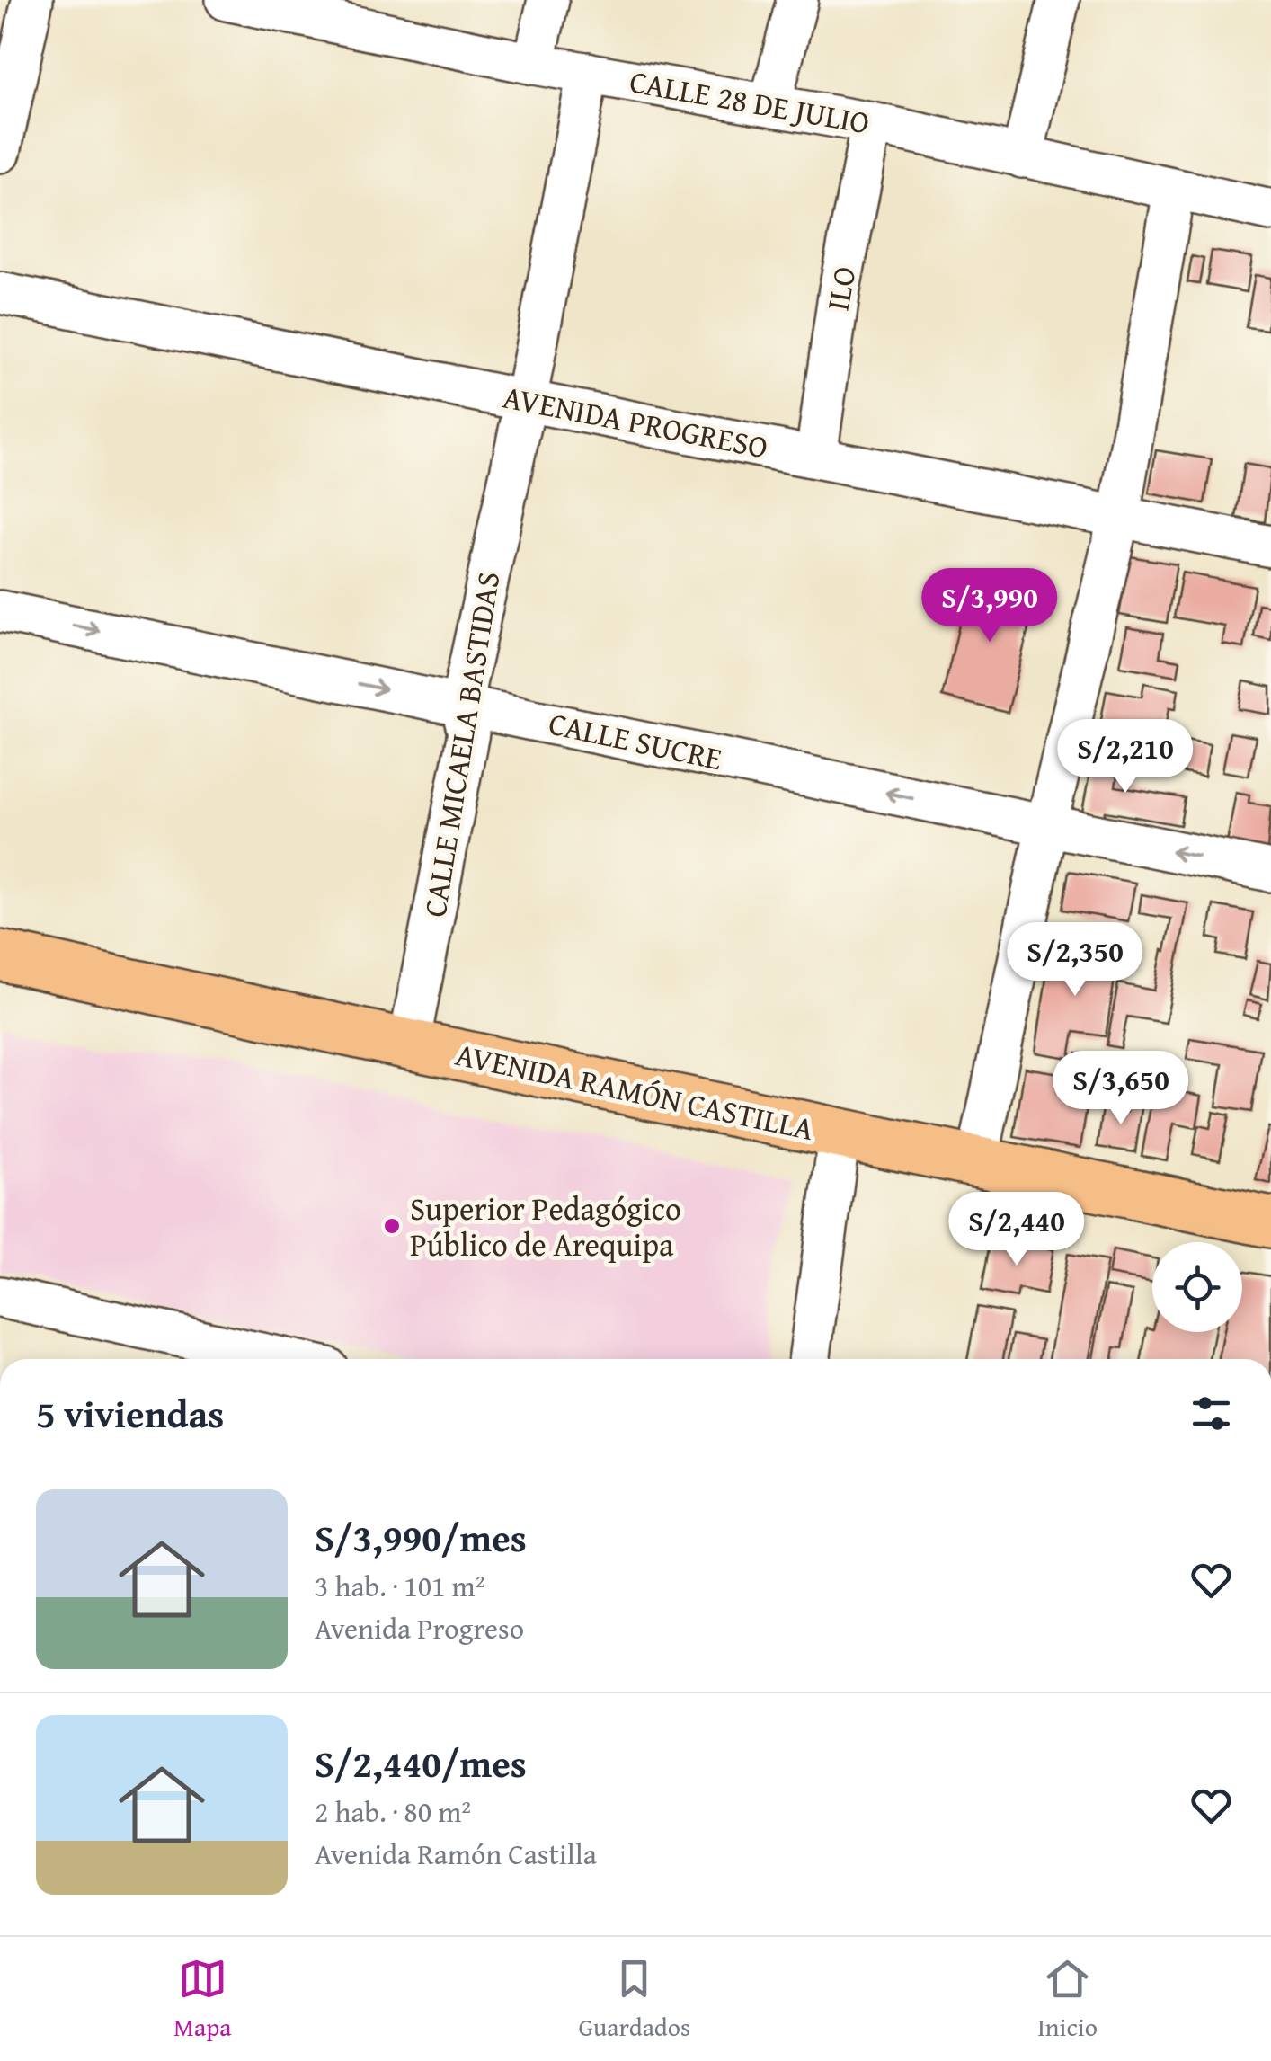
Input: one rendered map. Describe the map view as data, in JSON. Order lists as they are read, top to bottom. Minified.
{"streets":{"main road":["AVENIDA RAMÓN CASTILLA"],"street":["CALLE 28 DE JULIO","ILO","AVENIDA PROGRESO","CALLE SUCRE","CALLE MICAELA BASTIDAS"]},"crossings":[["CALLE 28 DE JULIO","ILO"],["CALLE 28 DE JULIO","CALLE MICAELA BASTIDAS"],["ILO","AVENIDA PROGRESO"],["AVENIDA PROGRESO","CALLE MICAELA BASTIDAS"],["CALLE SUCRE","CALLE MICAELA BASTIDAS"],["CALLE MICAELA BASTIDAS","AVENIDA RAMÓN CASTILLA"]],"places":["Superior Pedagógico Público de Arequipa"],"page":{"price":["S/3,990","S/2,210","S/2,350","S/3,650","S/2,440"],"heading":"5 viviendas","list":[{"name":"S/3,990/mes","note":"3 hab. · 101 m² · Avenida Progreso"},{"name":"S/2,440/mes","note":"2 hab. · 80 m² · Avenida Ramón Castilla"}],"tabs":["Mapa","Guardados","Inicio"]}}
